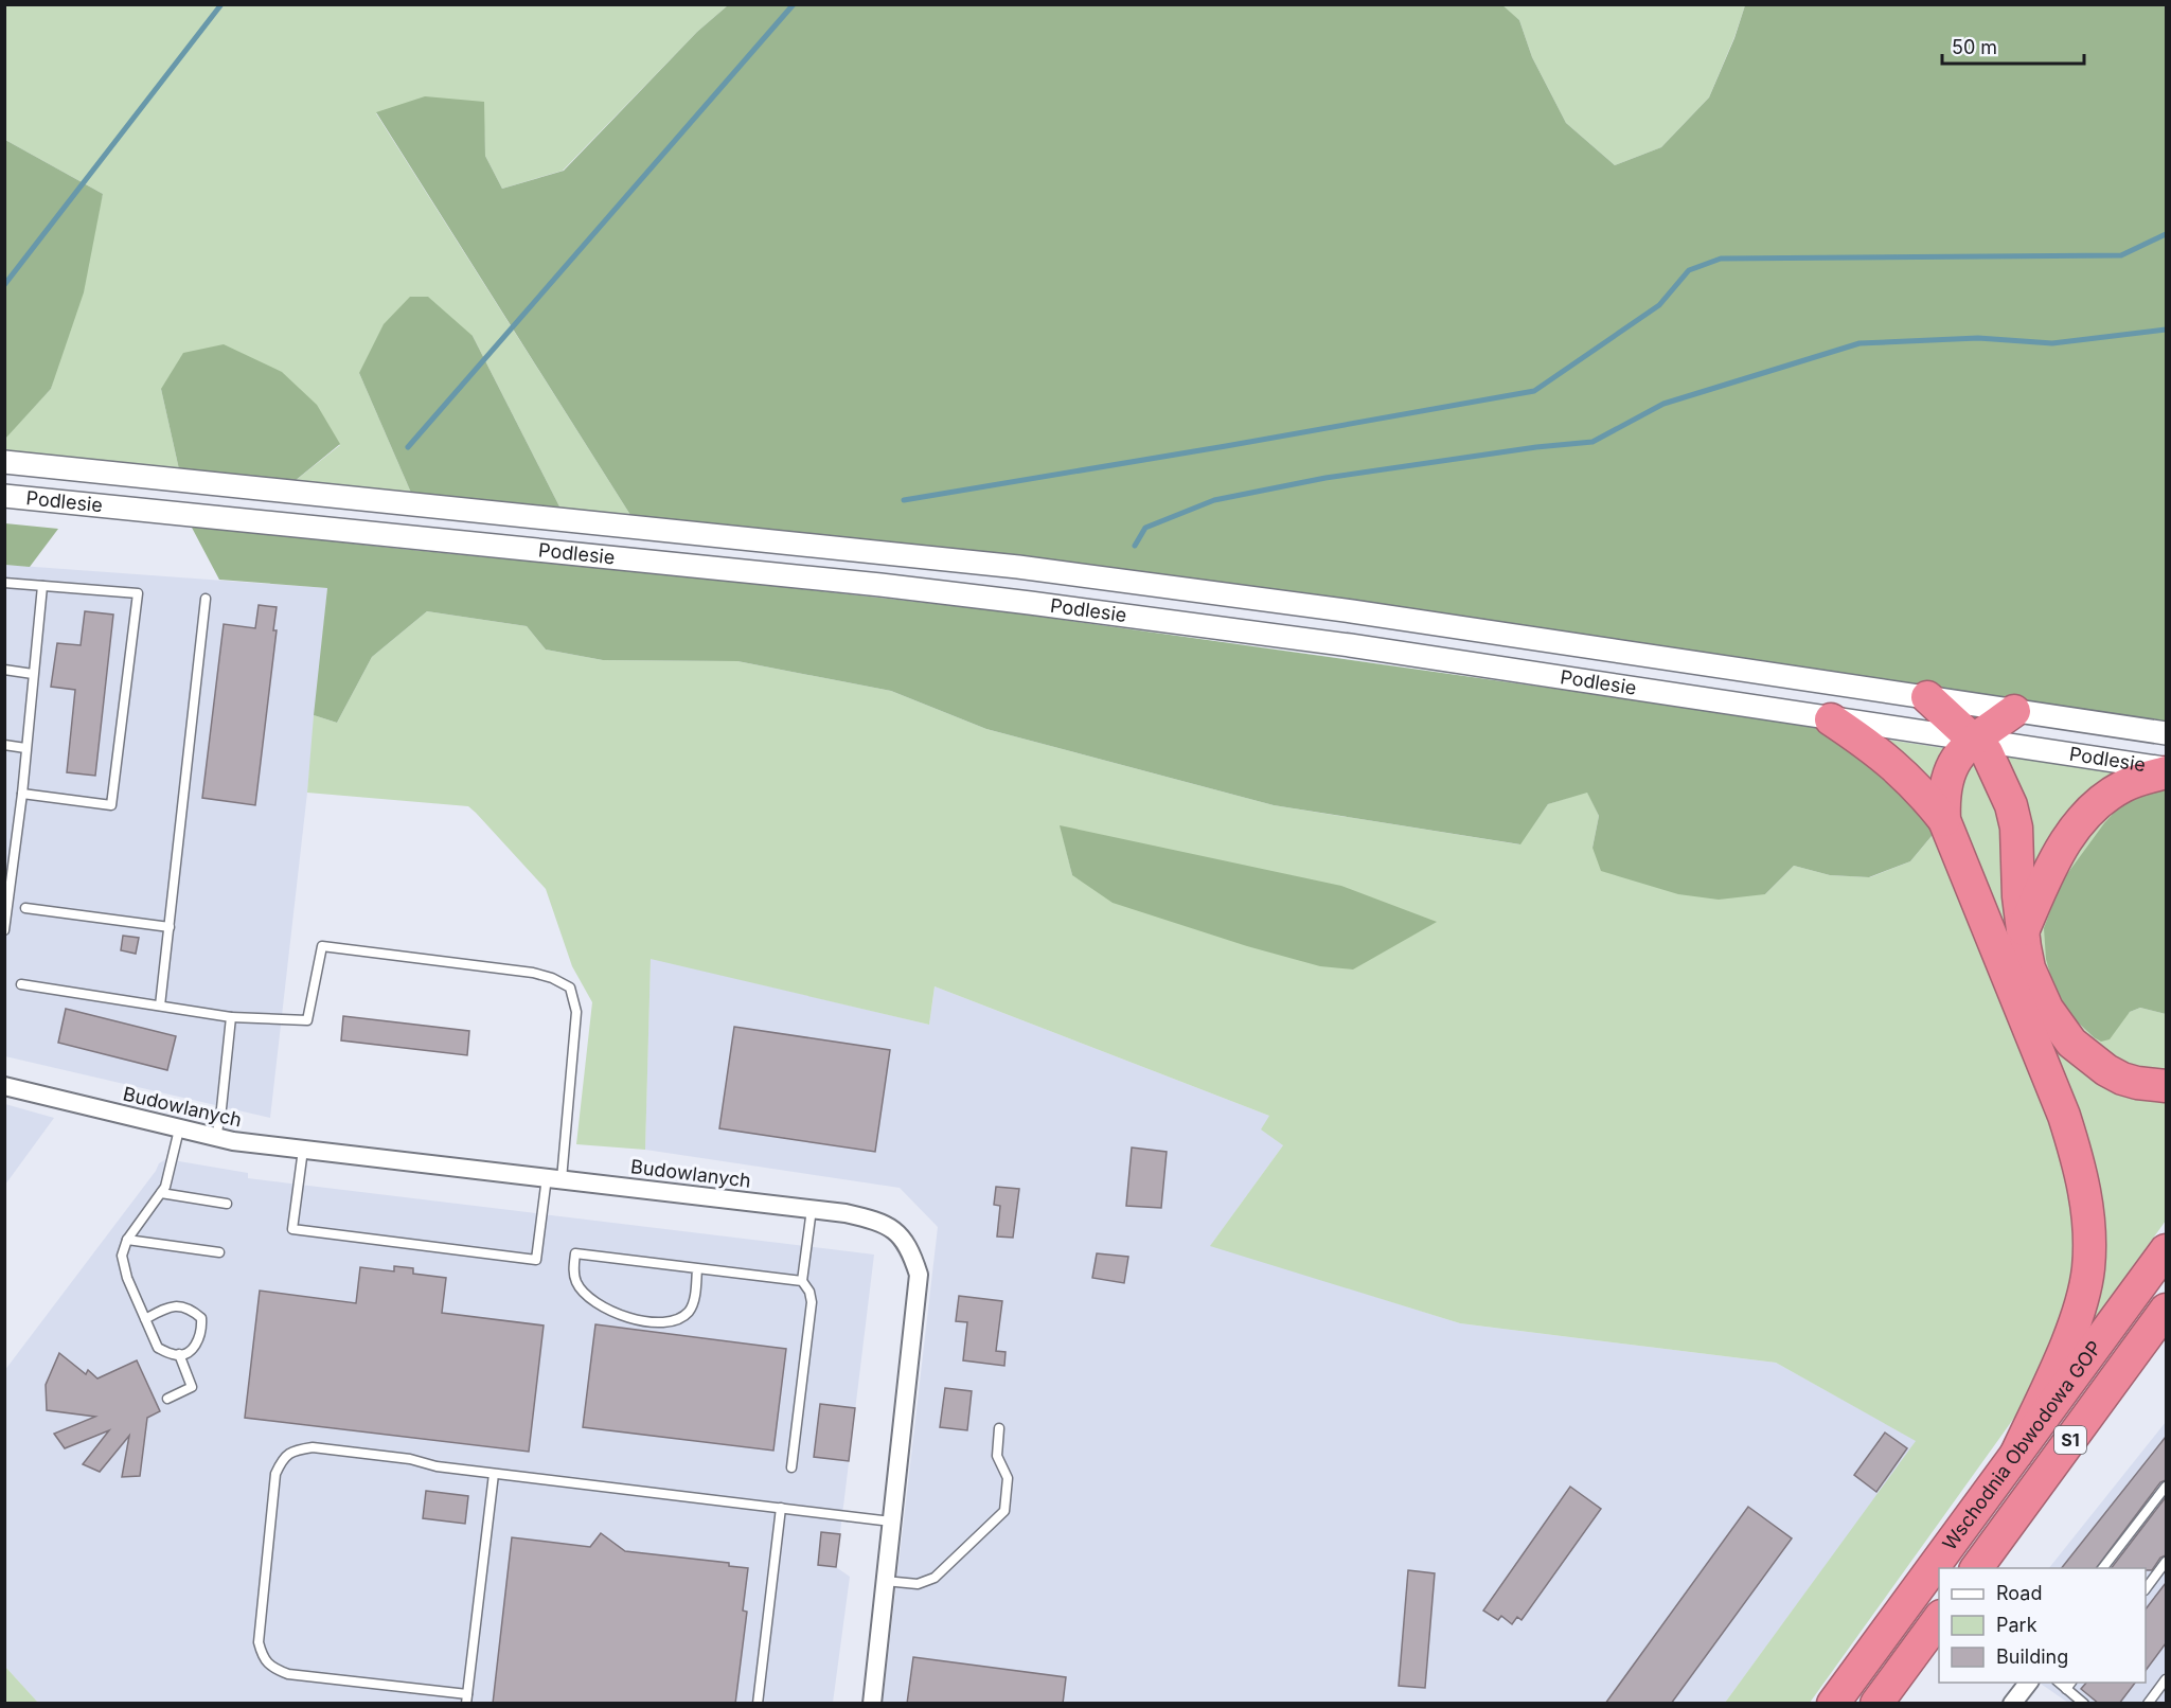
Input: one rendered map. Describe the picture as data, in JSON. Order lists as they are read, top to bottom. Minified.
{"streets":{"highway":["S1","Wschodnia Obwodowa GOP"],"street":["Podlesie","Budowlanych"]},"legend":["Road","Park","Building"],"scale_bar":"50 m"}
